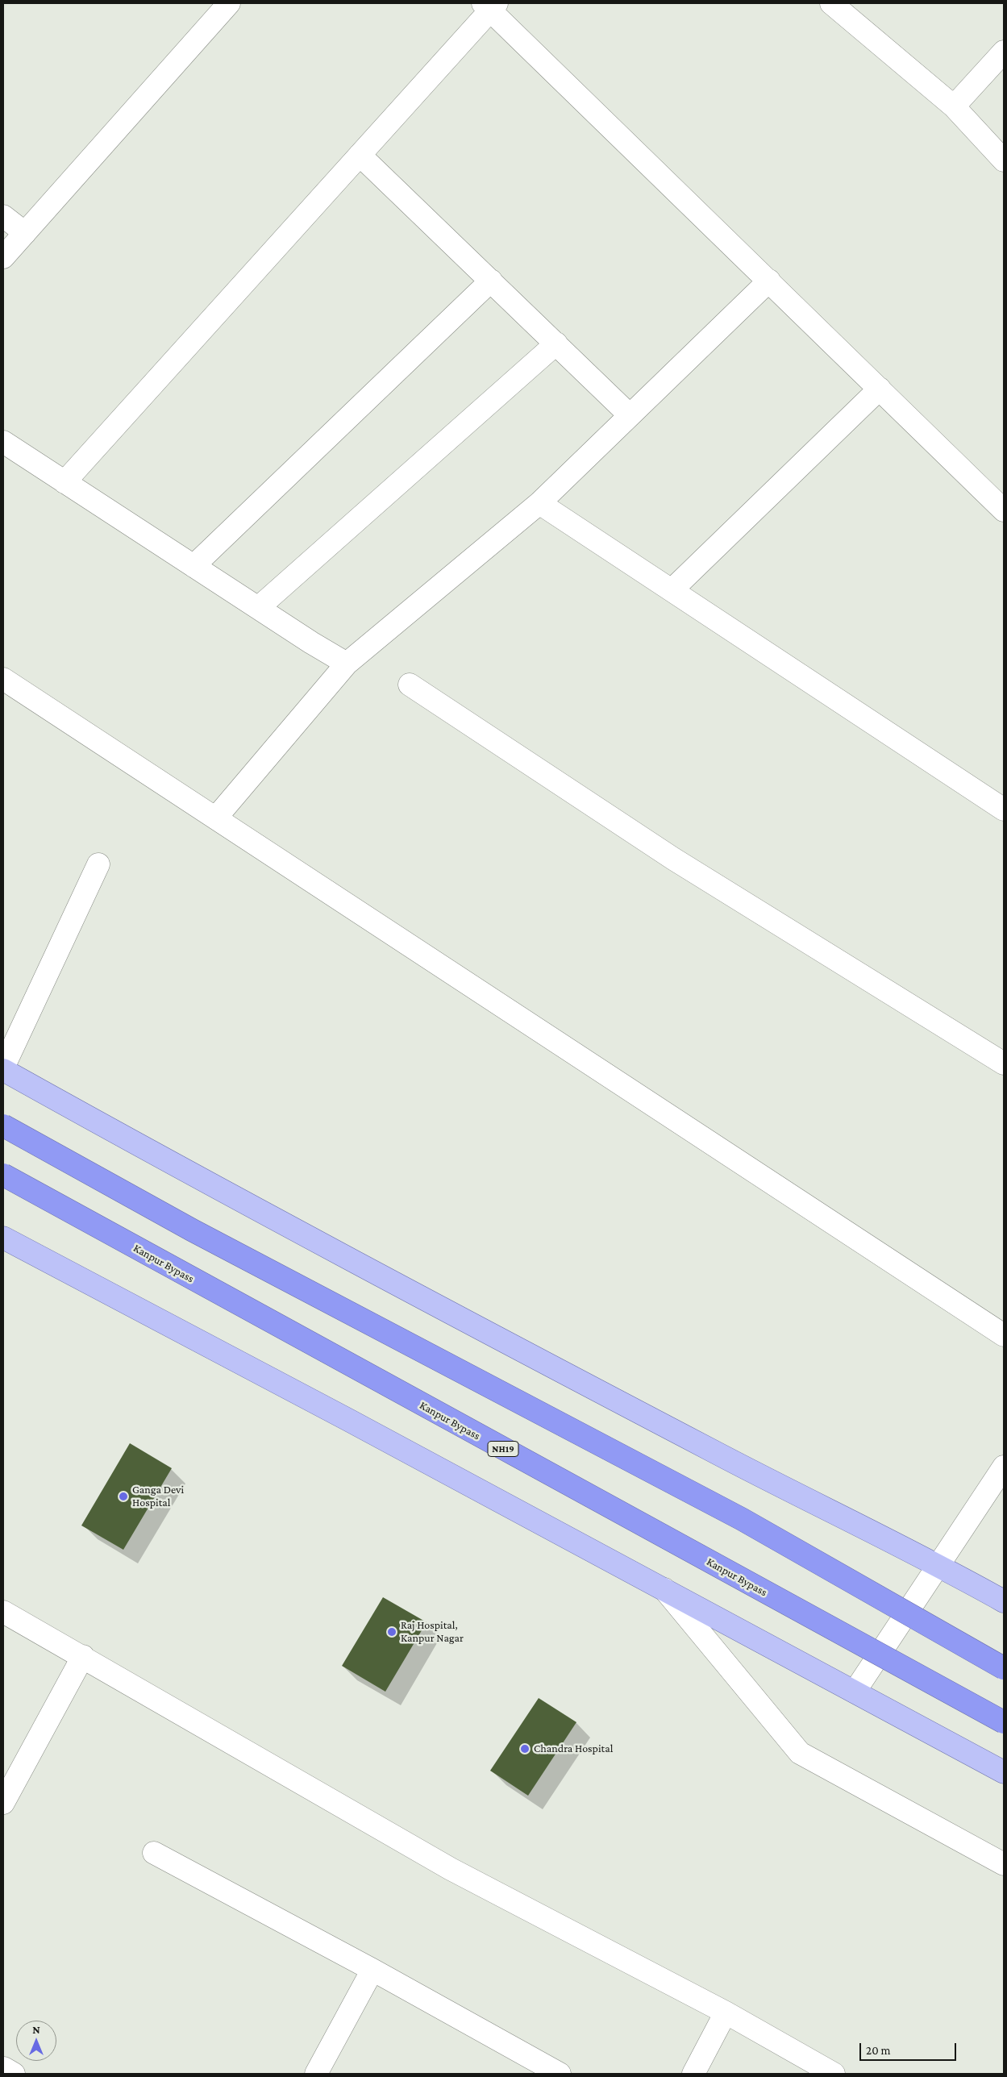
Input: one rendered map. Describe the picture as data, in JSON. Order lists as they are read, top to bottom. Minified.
{"streets":{"highway":["Kanpur Bypass","NH19"]},"places":["Ganga Devi Hospital","Raj Hospital, Kanpur Nagar","Chandra Hospital"],"scale_bar":"20 m","north":"top"}
